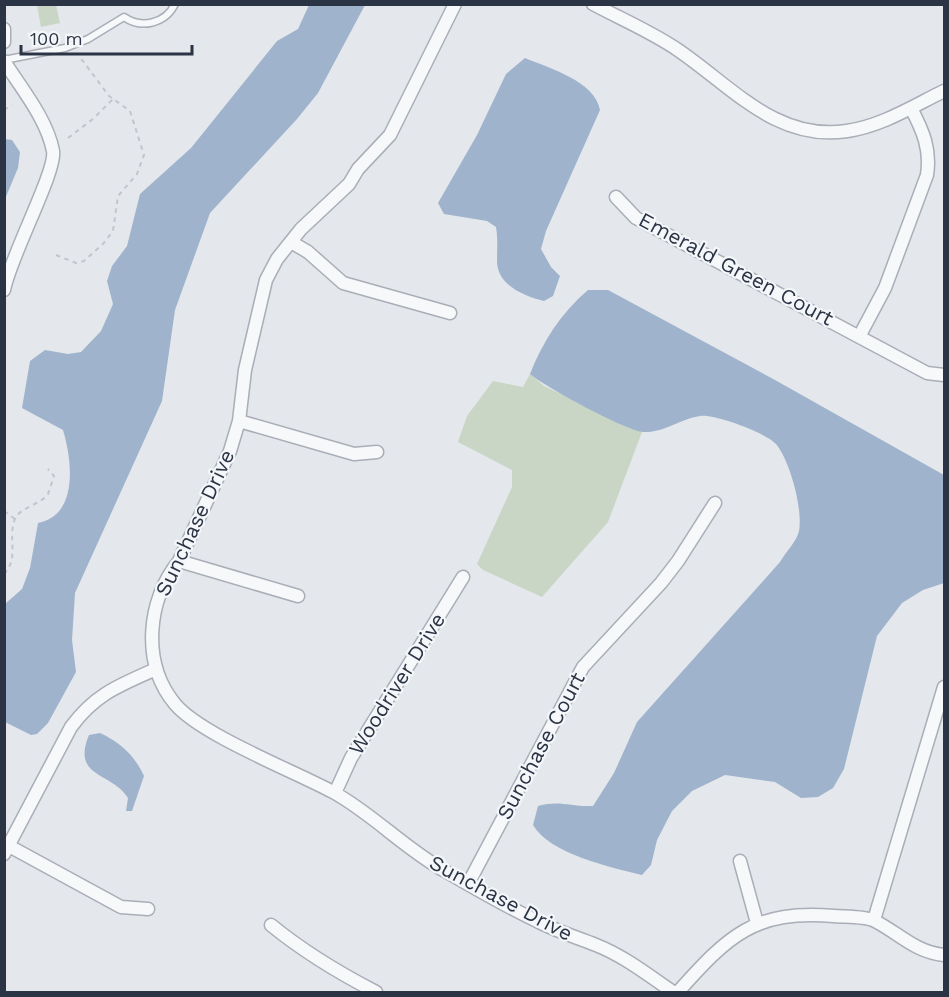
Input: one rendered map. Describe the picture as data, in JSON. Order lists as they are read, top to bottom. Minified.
{"streets":{"street":["Emerald Green Court","Sunchase Drive","Woodriver Drive","Sunchase Court"]},"crossings":[["Sunchase Drive","Woodriver Drive"],["Sunchase Drive","Sunchase Court"]],"scale_bar":"100 m"}
